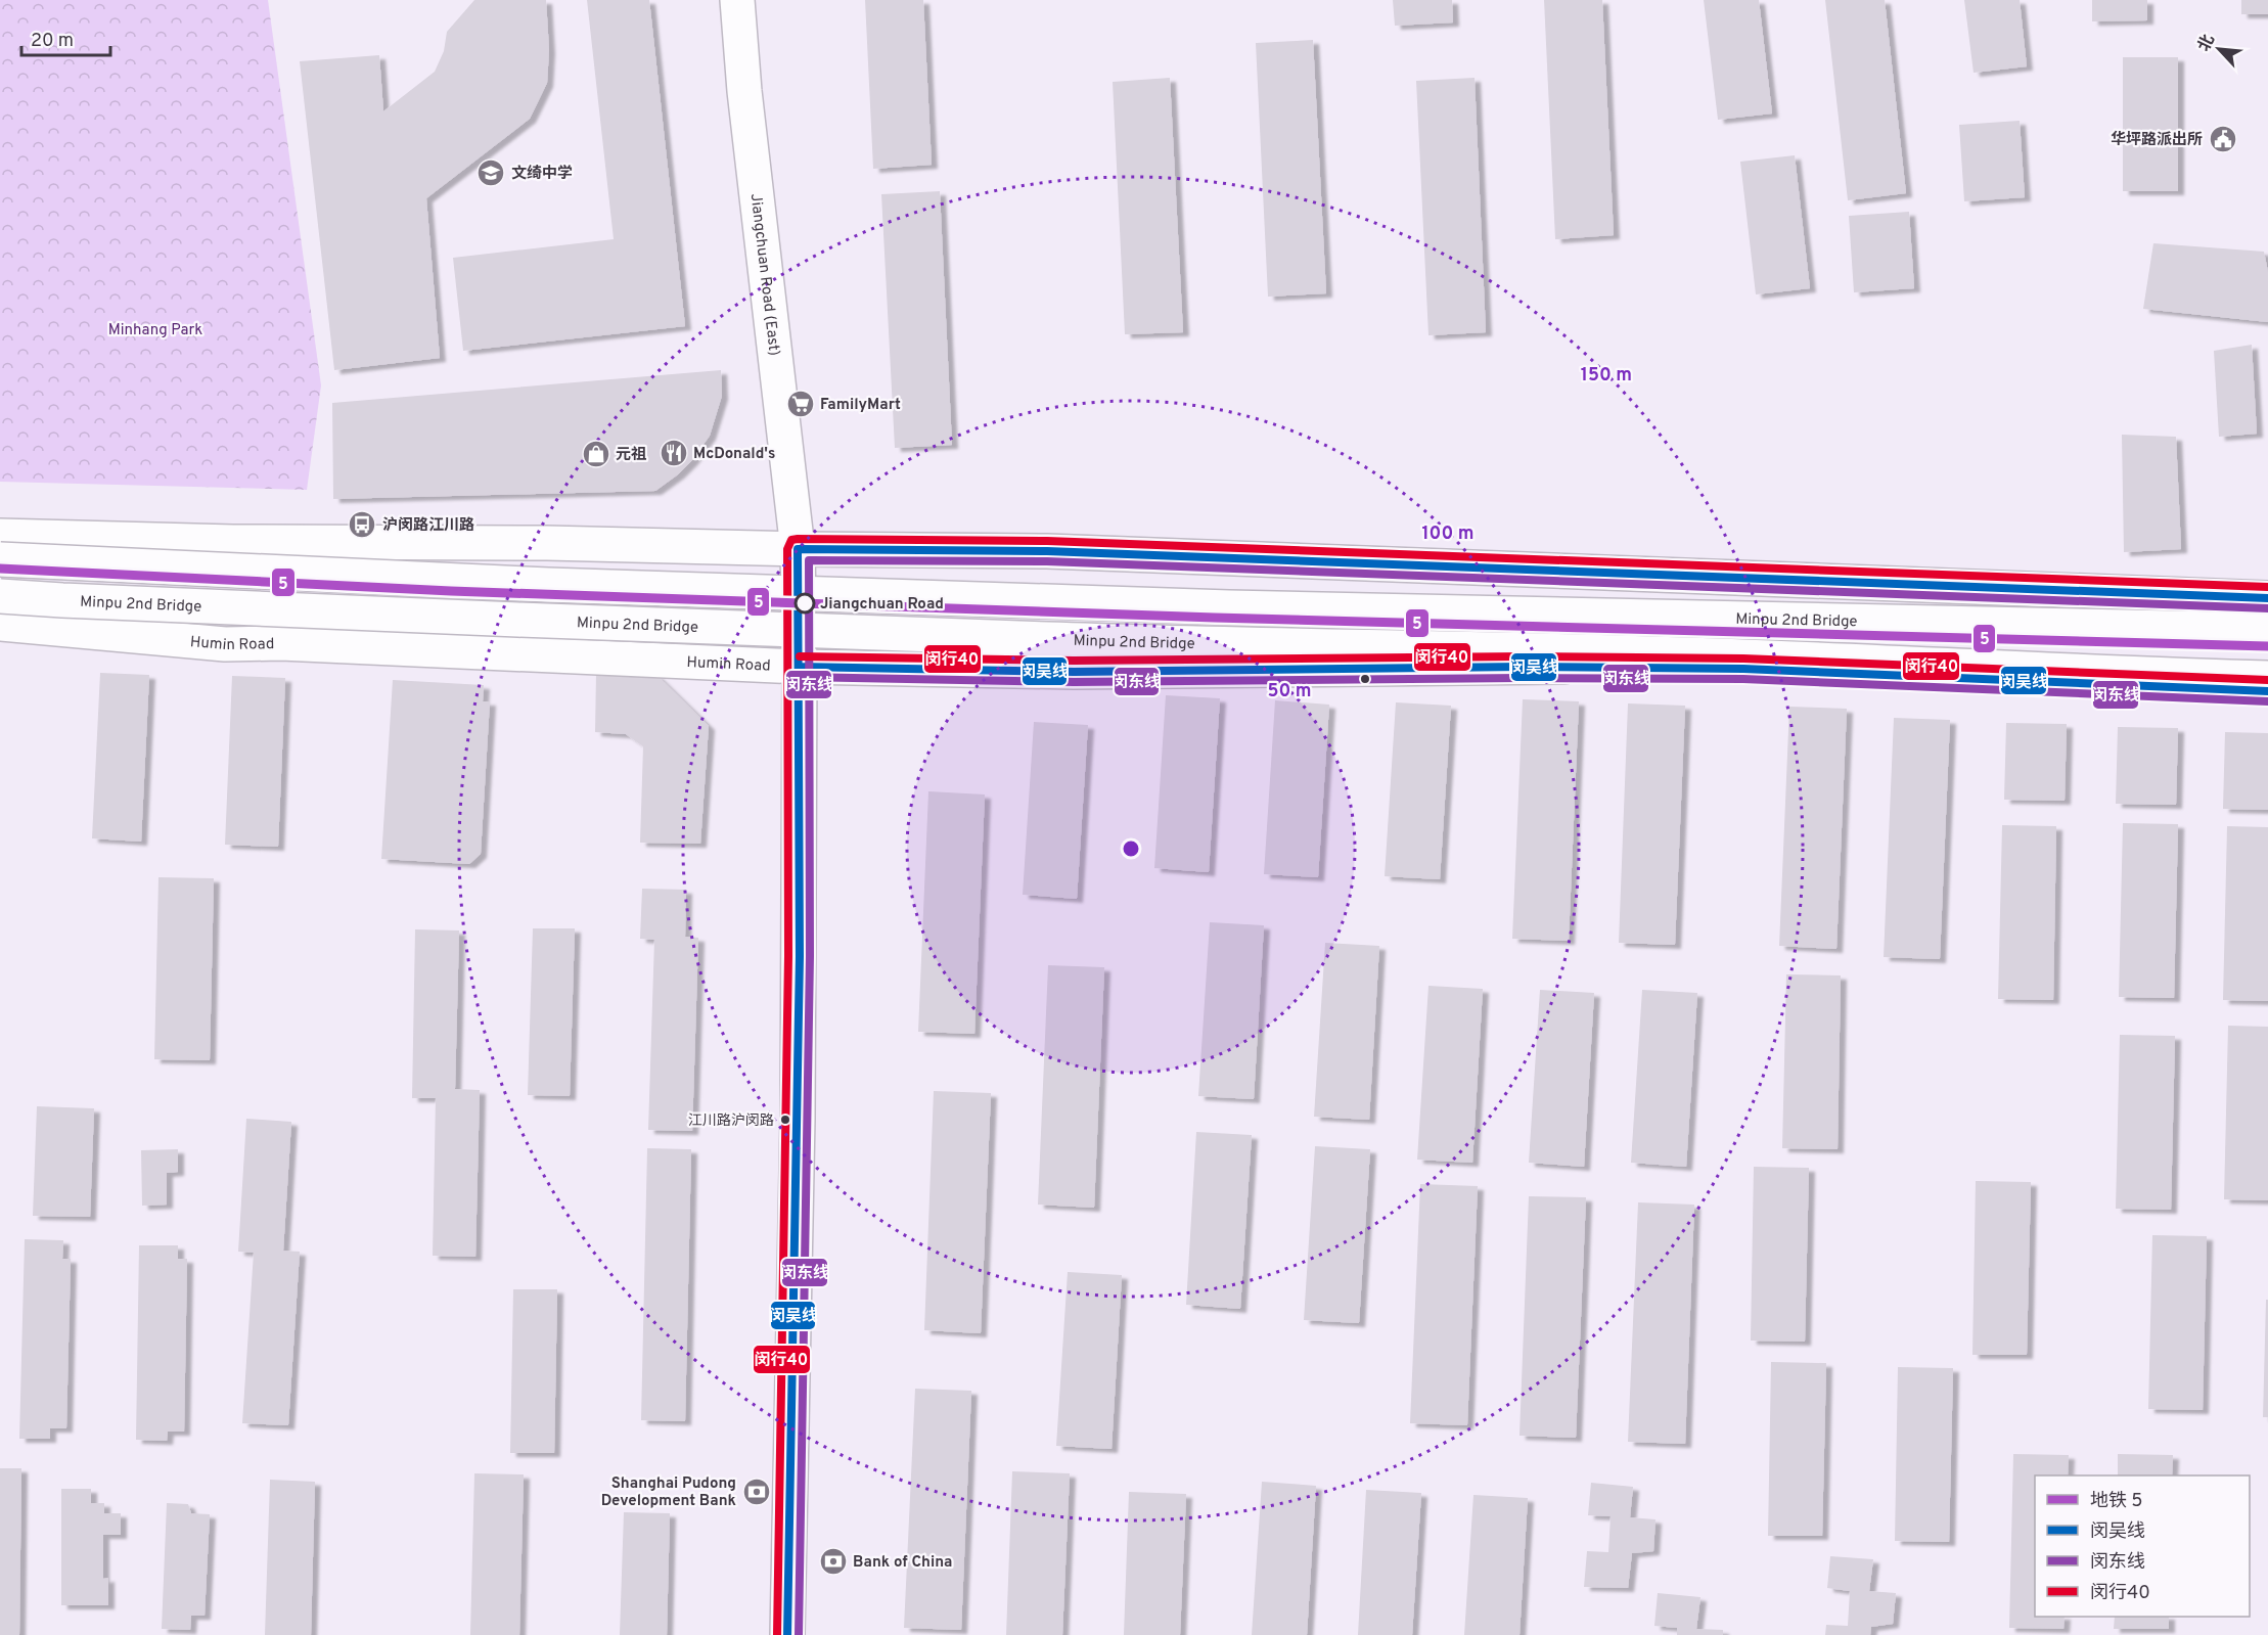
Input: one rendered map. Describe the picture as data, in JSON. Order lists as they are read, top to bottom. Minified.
{"streets":{"main road":["Jiangchuan Road (East)","Minpu 2nd Bridge","Humin Road"]},"crossings":[["Jiangchuan Road (East)","Humin Road"]],"parks":["Minhang Park"],"places":{"public building":["华坪路派出所"],"school or university":["文绮中学"],"supermarket":["FamilyMart"],"restaurant":["McDonald's"],"shop":["元祖"],"bus stop":["沪闵路江川路"],"other":["Jiangchuan Road","江川路沪闵路"],"bank":["Shanghai Pudong Development Bank","Bank of China"]},"lines":["transit line 闵行40","transit line 闵吴线","transit line 闵东线","metro line 5"],"legend":["地铁 5","闵吴线","闵东线","闵行40"],"scale_bar":"20 m","north":"top left","rings":["150 m","100 m","50 m"]}
